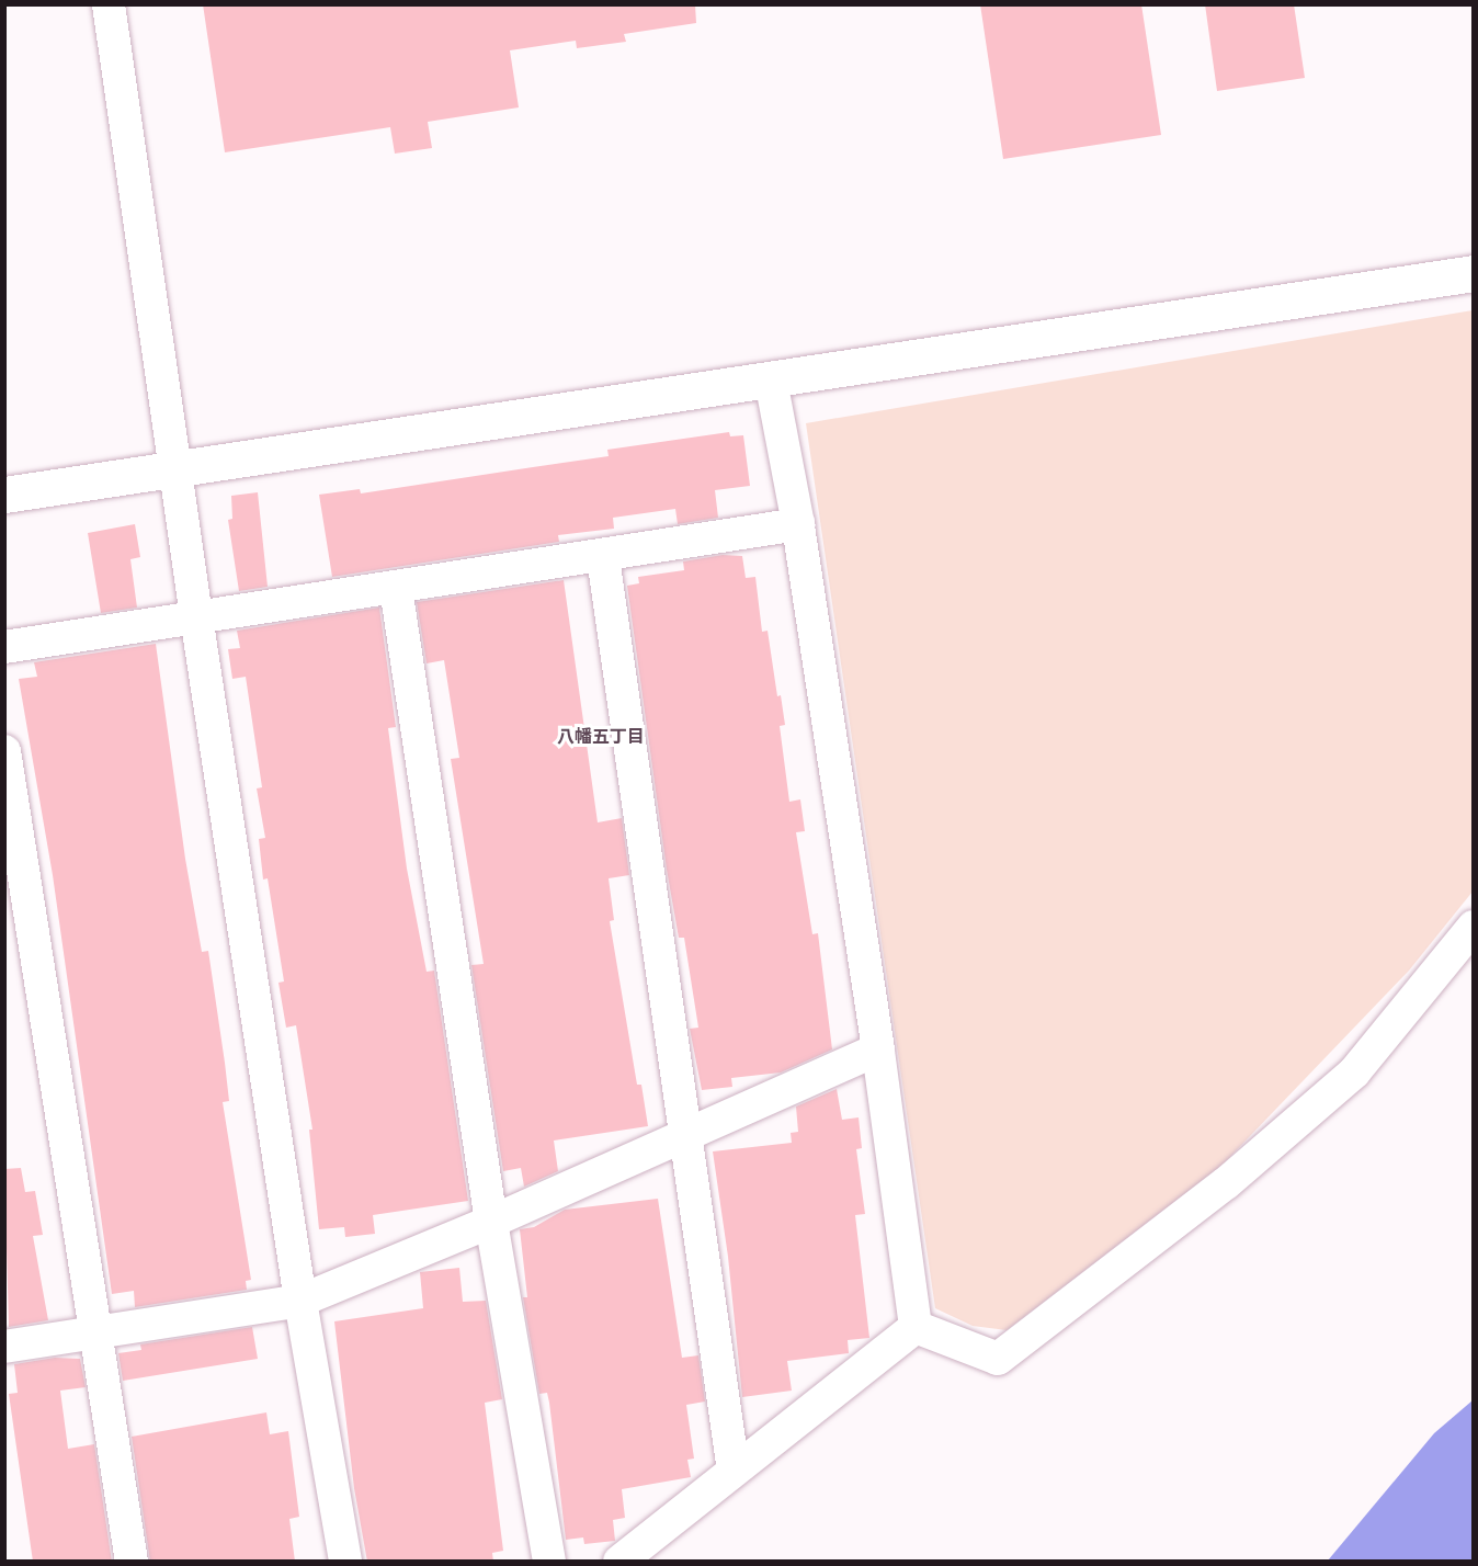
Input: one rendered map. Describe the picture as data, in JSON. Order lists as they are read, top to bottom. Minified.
{"districts":["八幡五丁目"]}
